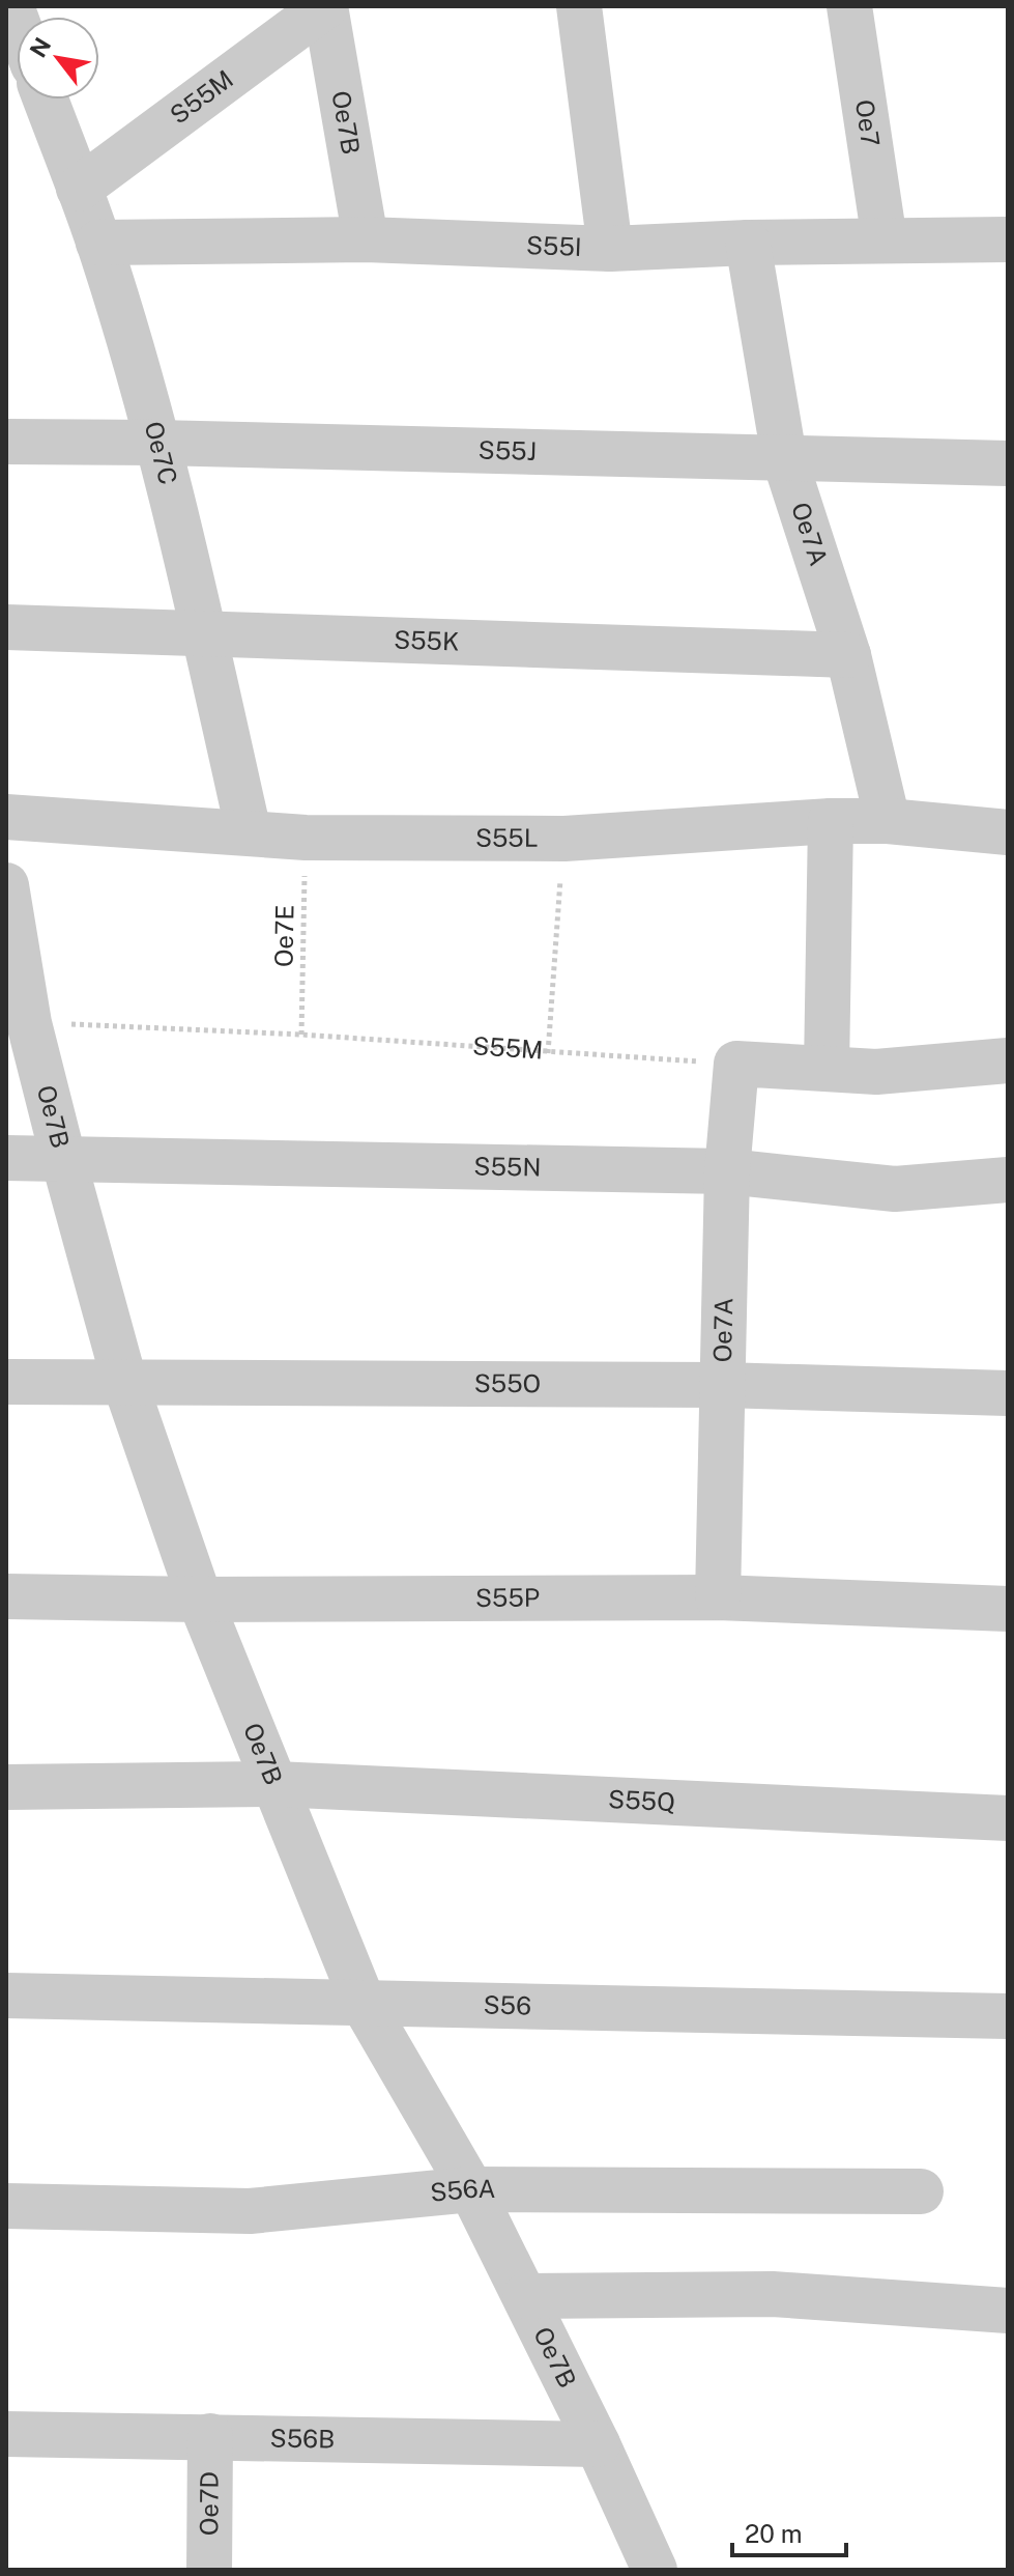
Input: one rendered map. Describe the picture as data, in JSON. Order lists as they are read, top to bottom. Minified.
{"streets":{"street":["S55M","Oe7B","Oe7","S55I","S55J","Oe7C","Oe7A","S55K","S55L","S55N","S55O","S55P","S55Q","S56","S56A","S56B","Oe7D"],"path":["Oe7E"]},"crossings":[["S55M","Oe7B"],["S55M","Oe7C"],["S55M","Oe7A"],["S55M","Oe7E"],["Oe7B","S55I"],["Oe7B","S55N"],["Oe7B","S55O"],["Oe7B","S55P"],["Oe7B","S55Q"],["Oe7B","S56"],["Oe7B","S56A"],["Oe7B","S56B"],["Oe7","S55I"],["S55I","Oe7C"],["S55I","Oe7A"],["S55J","Oe7C"],["S55J","Oe7A"],["Oe7C","S55K"],["Oe7C","S55L"],["Oe7A","S55K"],["Oe7A","S55L"],["Oe7A","S55N"],["Oe7A","S55O"],["Oe7A","S55P"],["S55L","Oe7E"],["S56B","Oe7D"]],"scale_bar":"20 m","north":"top left"}
